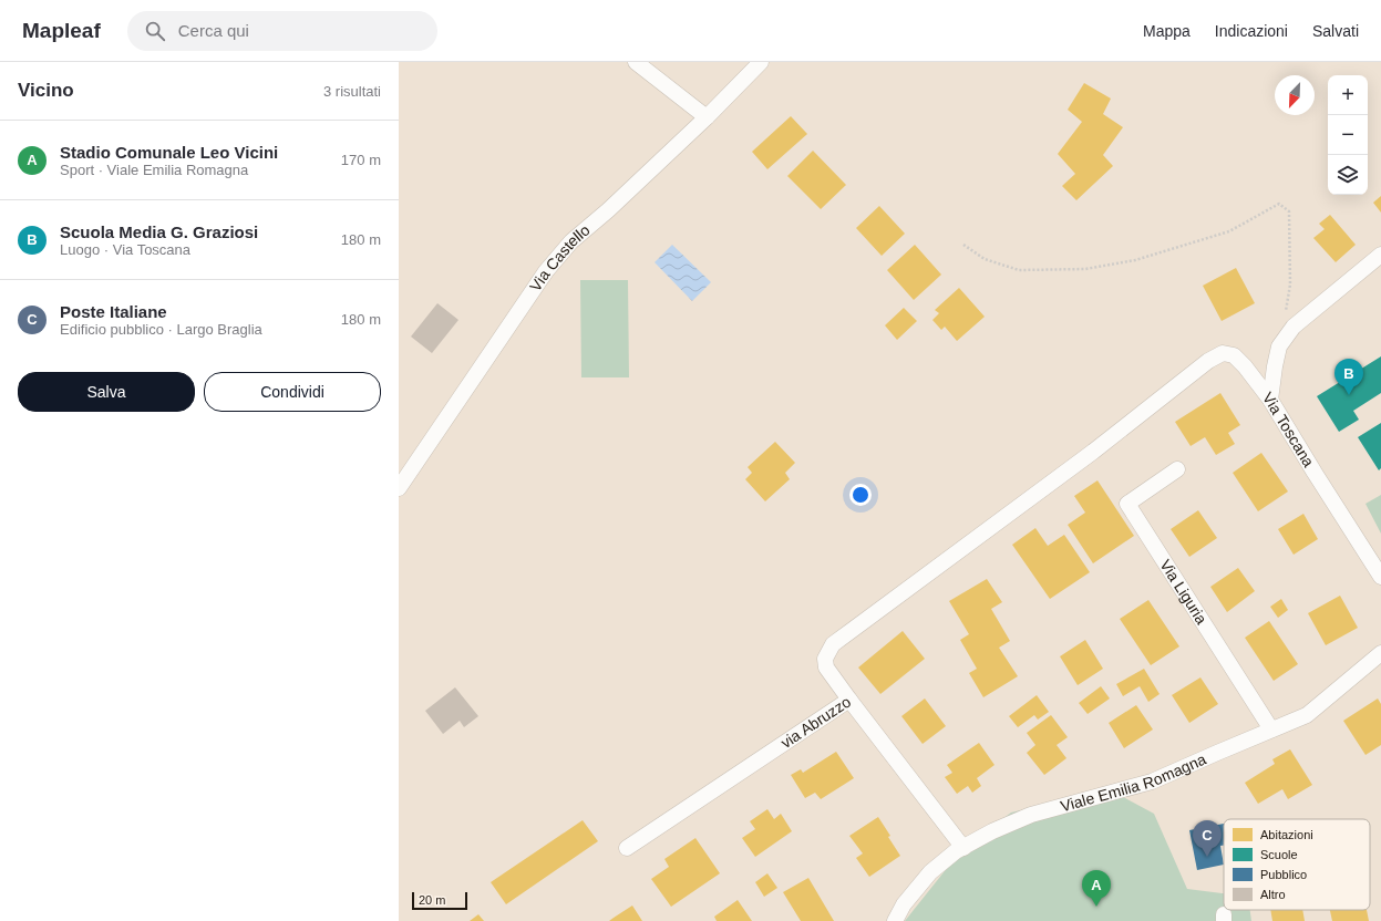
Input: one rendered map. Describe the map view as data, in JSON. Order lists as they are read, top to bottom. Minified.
{"streets":{"street":["Via Castello","Via Toscana","Via Liguria","via Abruzzo","Viale Emilia Romagna"]},"crossings":[["Via Liguria","Viale Emilia Romagna"],["via Abruzzo","Viale Emilia Romagna"]],"legend":["Abitazioni","Scuole","Pubblico","Altro"],"scale_bar":"20 m","north":"bottom left","page":{"header":"Mapleaf","search":"Cerca qui","nav":["Mappa","Indicazioni","Salvati"],"heading":["Vicino","3 risultati"],"map_buttons":["+","−"],"list":[{"mark":"A","name":"Stadio Comunale Leo Vicini","note":"Sport · Viale Emilia Romagna","value":"170 m"},{"mark":"B","name":"Scuola Media G. Graziosi","note":"Luogo · Via Toscana","value":"180 m"},{"mark":"C","name":"Poste Italiane","note":"Edificio pubblico · Largo Braglia","value":"180 m"}],"buttons":["Salva","Condividi"],"pins":["B","C","A"],"scale":"20 m"}}
